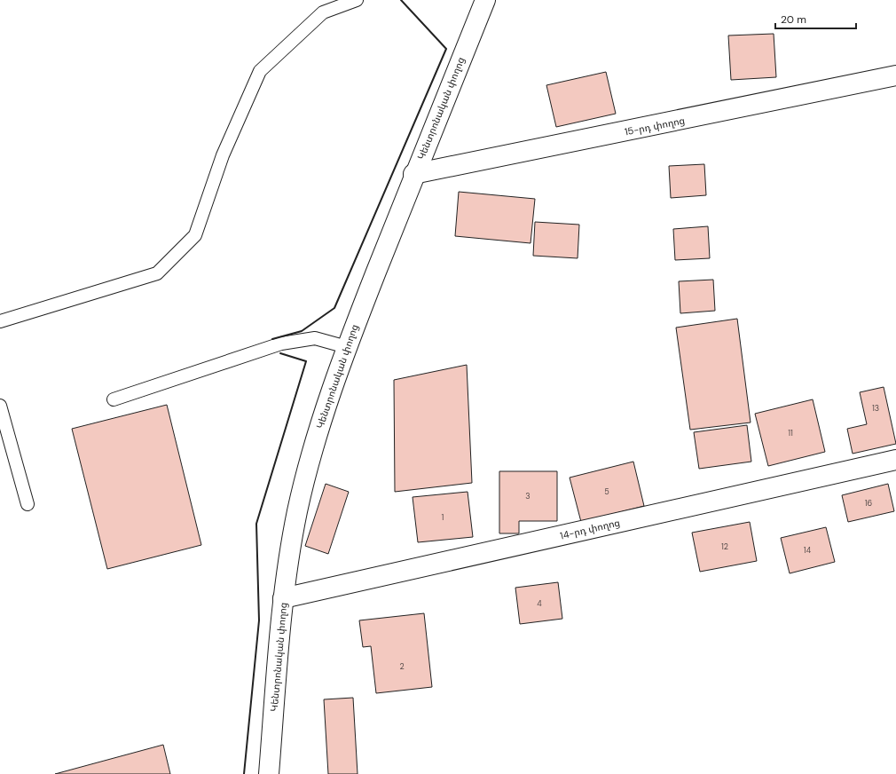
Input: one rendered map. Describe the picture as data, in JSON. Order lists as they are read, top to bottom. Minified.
{"streets":{"street":["Կենտրոնական փողոց","15-րդ փողոց","14-րդ փողոց"]},"crossings":[["Կենտրոնական փողոց","15-րդ փողոց"],["Կենտրոնական փողոց","14-րդ փողոց"]],"house_numbers":["13","11","5","3","16","1","12","14","4","2"],"scale_bar":"20 m"}
